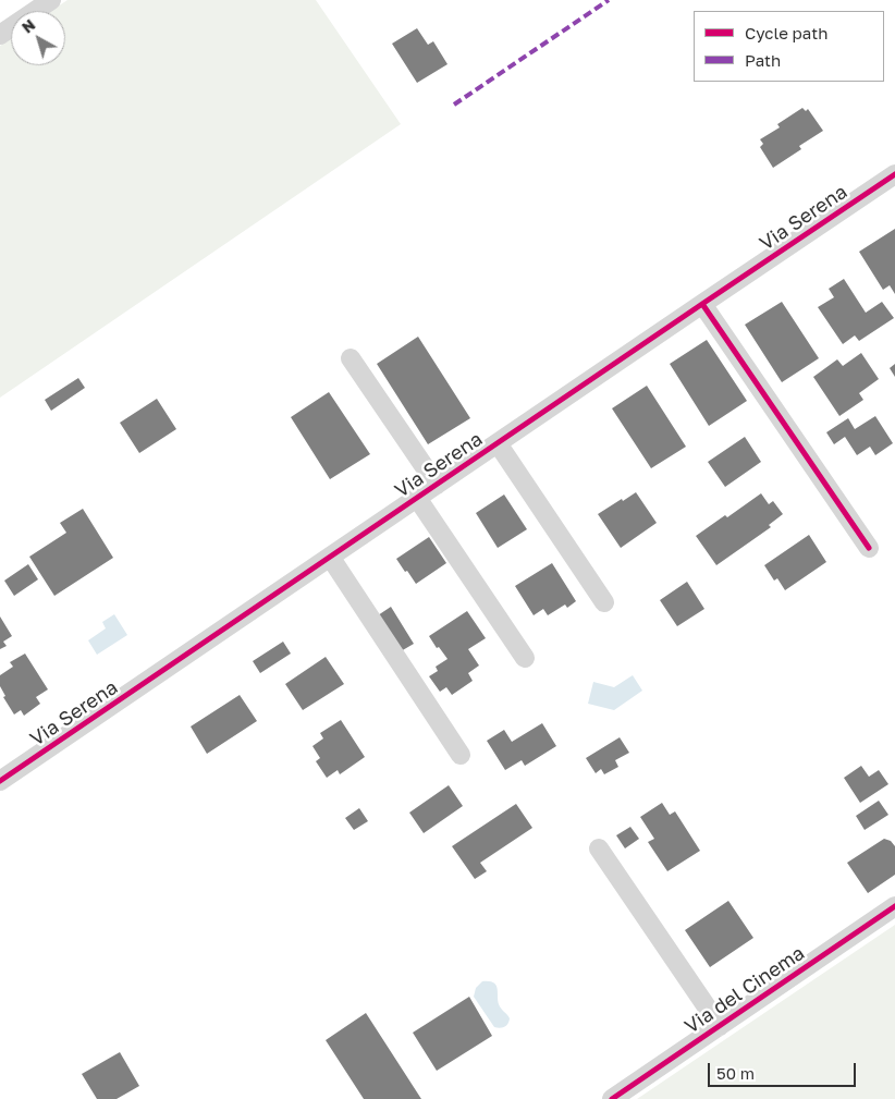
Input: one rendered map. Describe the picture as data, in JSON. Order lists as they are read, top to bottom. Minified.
{"streets":{"street":["Via Serena","Via del Cinema"]},"legend":["Cycle path","Path"],"scale_bar":"50 m","north":"top left"}
